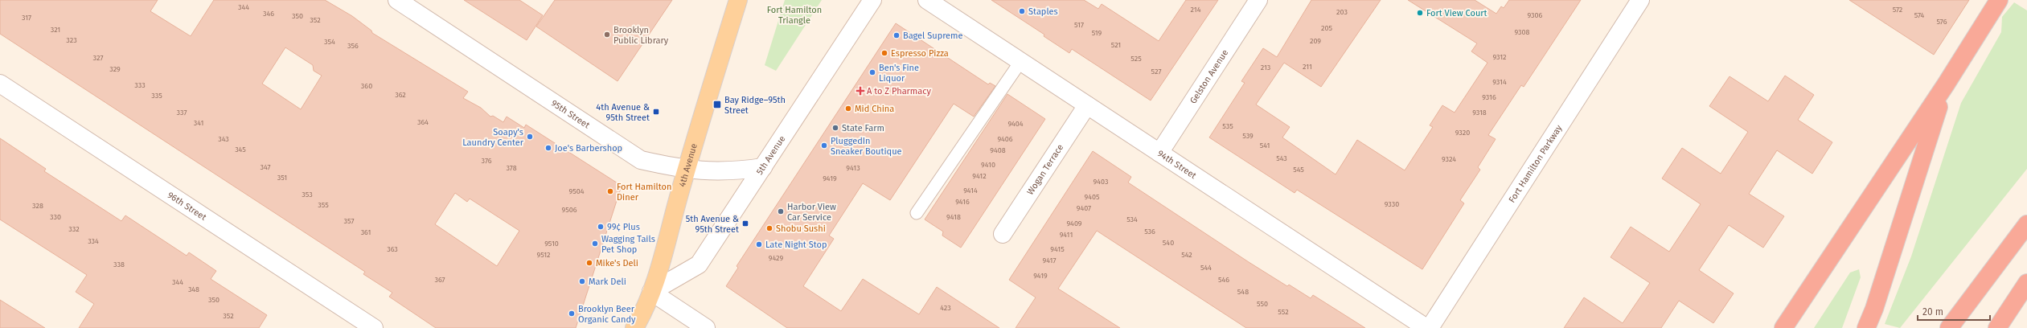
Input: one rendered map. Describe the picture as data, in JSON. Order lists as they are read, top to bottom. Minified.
{"streets":{"main road":["4th Avenue"],"street":["Gelston Avenue","95th Street","5th Avenue","94th Street","Fort Hamilton Parkway","Wogan Terrace","96th Street"]},"crossings":[["Gelston Avenue","94th Street"],["95th Street","5th Avenue"],["95th Street","4th Avenue"],["5th Avenue","4th Avenue"],["94th Street","Wogan Terrace"]],"parks":["Fort Hamilton Triangle"],"places":{"other":["Staples","Fort View Court","Brooklyn Public Library","Bagel Supreme","Espresso Pizza","Ben's Fine Liquor","Mid China","State Farm","Soapy's Laundry Center","PluggedIn Sneaker Boutique","Joe's Barbershop","Fort Hamilton Diner","Harbor View Car Service","99¢ Plus","Shobu Sushi","Wagging Tails Pet Shop","Late Night Stop","Mike's Deli","Mark Deli","Brooklyn Beer Organic Candy"],"health":["A to Z Pharmacy"],"transit":["Bay Ridge–95th Street","4th Avenue & 95th Street","5th Avenue & 95th Street"]},"house_numbers":["344","214","572","203","346","9306","574","350","317","352","576","517","205","321","9308","519","323","209","354","521","356","9312","327","525","211","213","329","527","9314","333","360","362","335","9316","337","9318","364","341","9404","535","9320","539","343","9406","541","345","9408","543","9324","376","9410","347","378","9413","545","9412","351","9419","9403","9414","9504","353","9405","9416","9330","355","328","9407","9506","330","9418","534","357","9409","332","536","361","9411","334","540","9510","363","9415","9512","542","9429","9417","338","544","9419","367","546","344","348","548","350","550","423","552","352"],"scale_bar":"20 m"}
